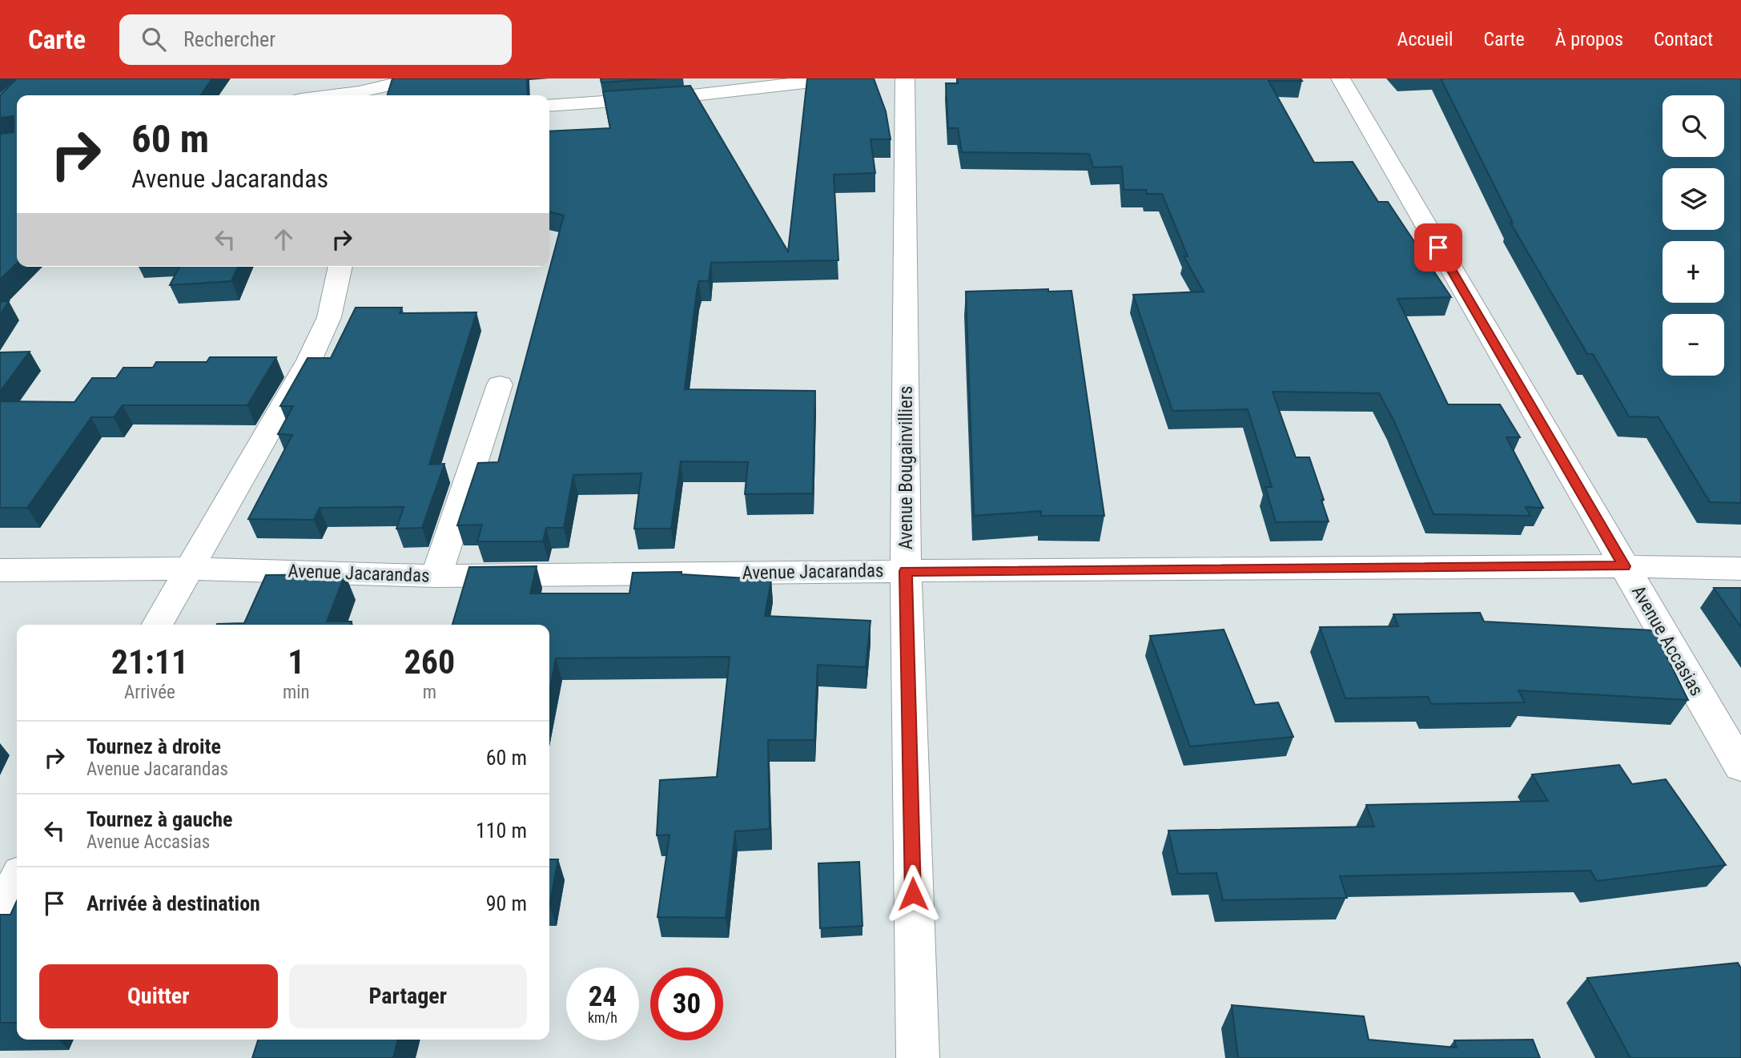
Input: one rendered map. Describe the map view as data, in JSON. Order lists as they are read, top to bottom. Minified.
{"streets":{"street":["Avenue Bougainvilliers","Avenue Jacarandas","Avenue Accasias"]},"crossings":[["Avenue Bougainvilliers","Avenue Jacarandas"],["Avenue Jacarandas","Avenue Accasias"]],"page":{"header":"Carte","search":"Rechercher","nav":["Accueil","Carte","À propos","Contact"],"map_buttons":["+","−"],"turn":["60 m","Avenue Jacarandas"],"eta":["21:11","Arrivée","1","min","260","m"],"list":[{"name":"Tournez à droite","note":"Avenue Jacarandas","value":"60 m"},{"name":"Tournez à gauche","note":"Avenue Accasias","value":"110 m"},{"name":"Arrivée à destination","value":"90 m"}],"buttons":["Quitter","Partager"],"speed":"24 km/h","limit":"30"}}
